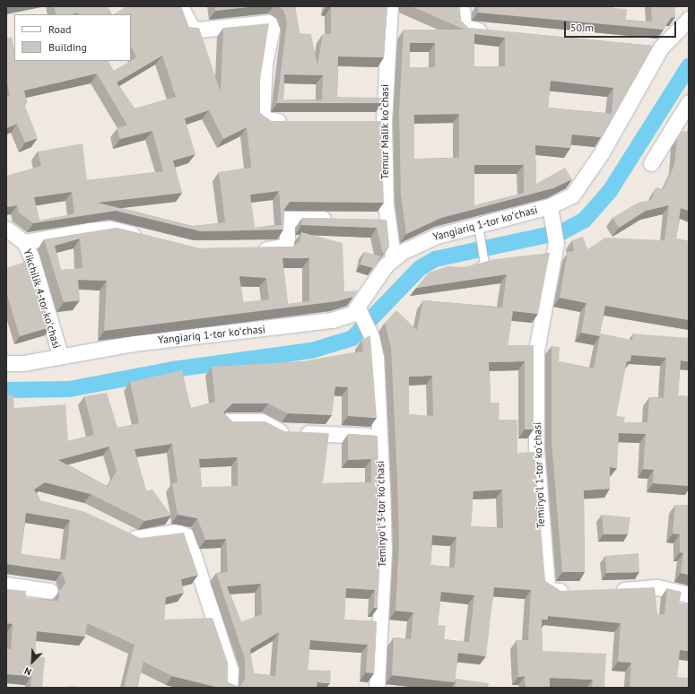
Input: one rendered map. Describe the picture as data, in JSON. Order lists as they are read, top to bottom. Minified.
{"streets":{"street":["Temur Malik koʻchasi","Yangiariq 1-tor koʻchasi","Yikchilik 4-tor koʻchasi","Temiryoʻl 1-tor koʻchasi","Temiryoʻl 3-tor koʻchasi"]},"crossings":[["Temur Malik koʻchasi","Yangiariq 1-tor koʻchasi"],["Yangiariq 1-tor koʻchasi","Yikchilik 4-tor koʻchasi"],["Yangiariq 1-tor koʻchasi","Temiryoʻl 1-tor koʻchasi"],["Yangiariq 1-tor koʻchasi","Temiryoʻl 3-tor koʻchasi"]],"legend":["Road","Building"],"scale_bar":"50 m","north":"bottom left"}
